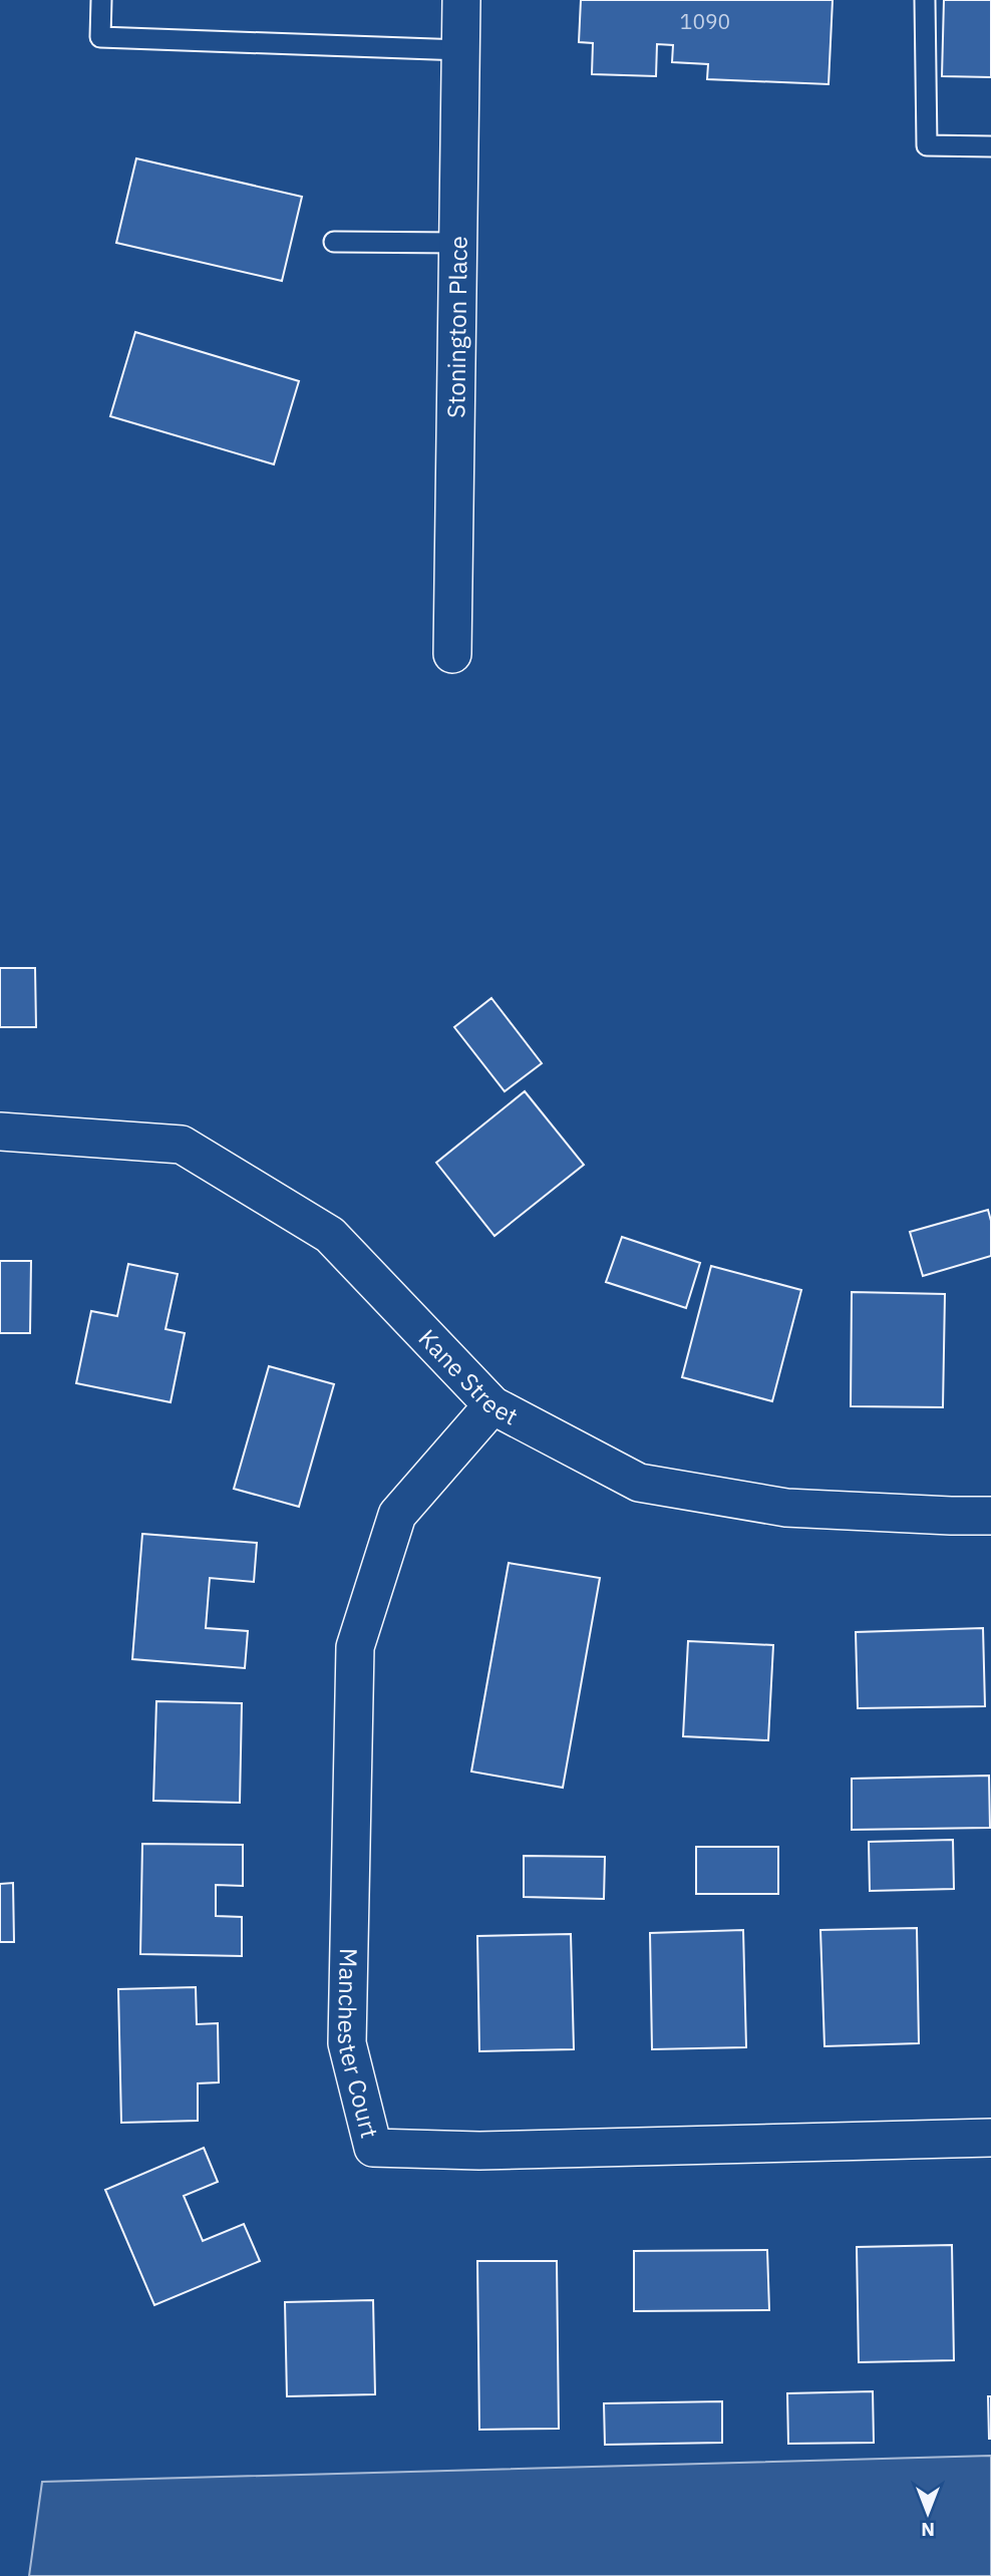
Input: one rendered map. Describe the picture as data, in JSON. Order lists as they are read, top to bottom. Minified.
{"streets":{"street":["Stonington Place","Kane Street","Manchester Court"]},"crossings":[["Kane Street","Manchester Court"]],"house_numbers":["1090"],"north":"bottom"}
